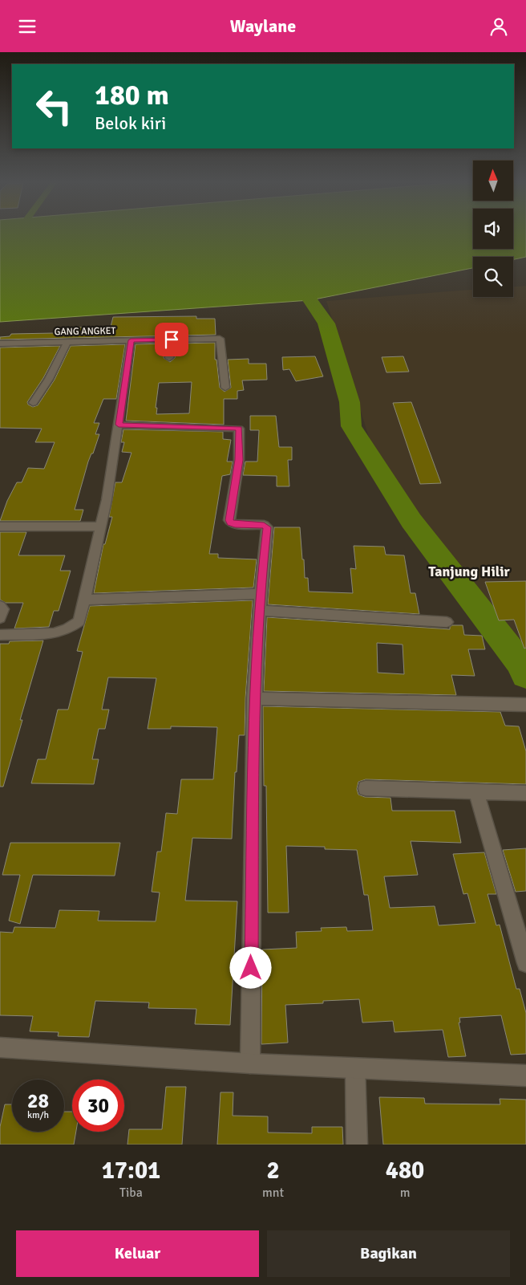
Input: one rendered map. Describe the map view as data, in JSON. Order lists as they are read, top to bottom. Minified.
{"streets":{"street":["GANG ANGKET"]},"districts":["Tanjung Hilir"],"north":"top","page":{"header":"Waylane","turn":["180 m","Belok kiri"],"speed":"28 km/h","limit":"30","eta":["17:01","Tiba","2","mnt","480","m"],"buttons":["Keluar","Bagikan"]}}
